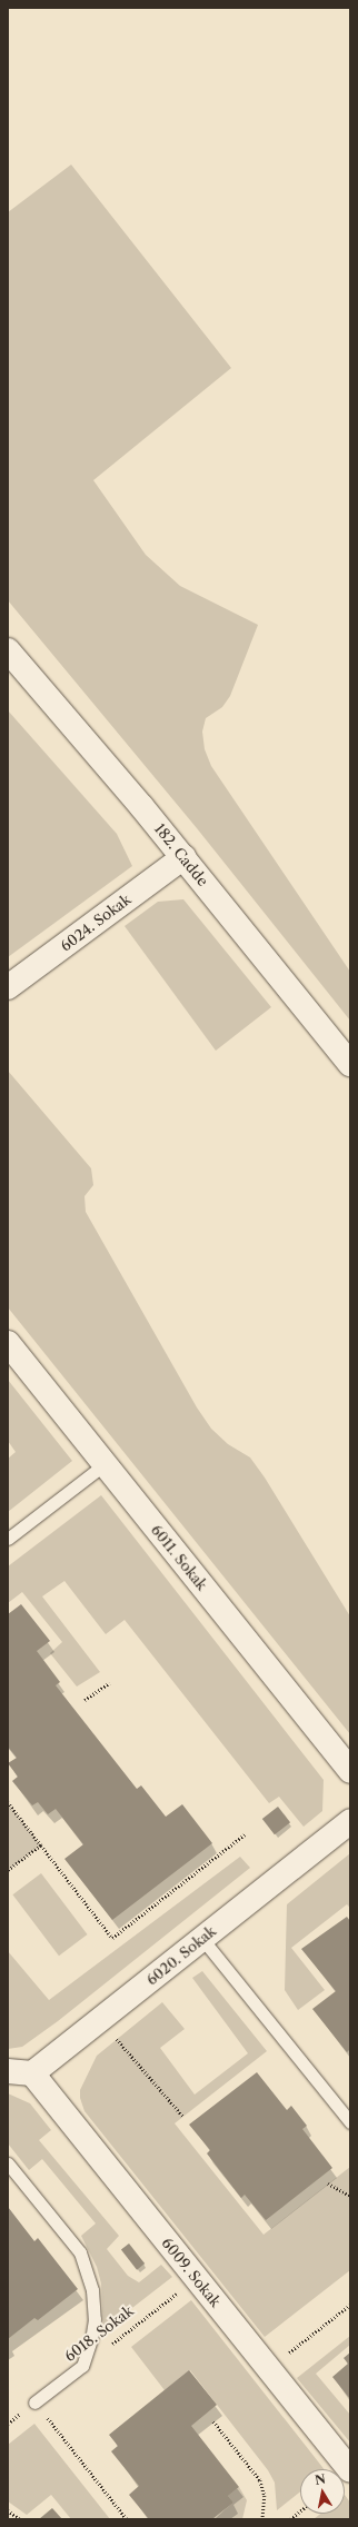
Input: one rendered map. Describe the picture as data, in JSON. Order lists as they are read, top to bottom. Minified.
{"streets":{"street":["182. Cadde","6024. Sokak","6011. Sokak","6020. Sokak","6009. Sokak"],"lane":["6018. Sokak"]},"crossings":[["182. Cadde","6024. Sokak"],["6020. Sokak","6009. Sokak"]],"north":"top"}
